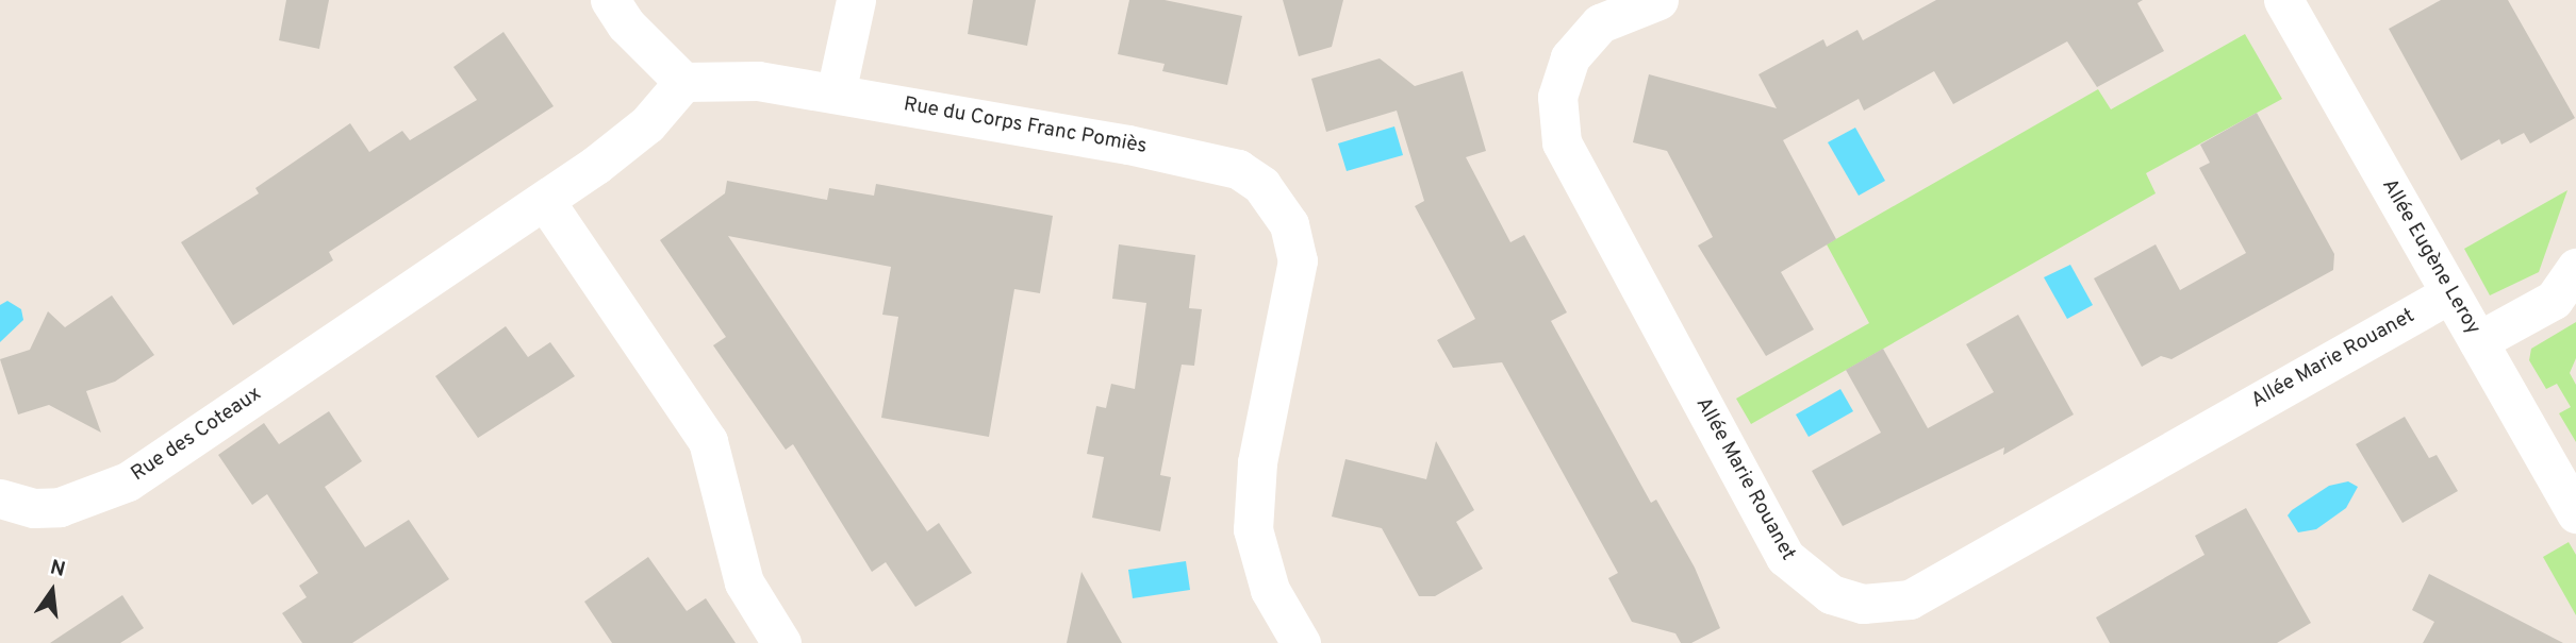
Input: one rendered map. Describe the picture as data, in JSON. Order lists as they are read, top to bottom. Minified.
{"streets":{"street":["Rue du Corps Franc Pomiès","Allée Eugène Leroy","Allée Marie Rouanet","Rue des Coteaux"]},"crossings":[["Allée Eugène Leroy","Allée Marie Rouanet"]],"north":"top"}
